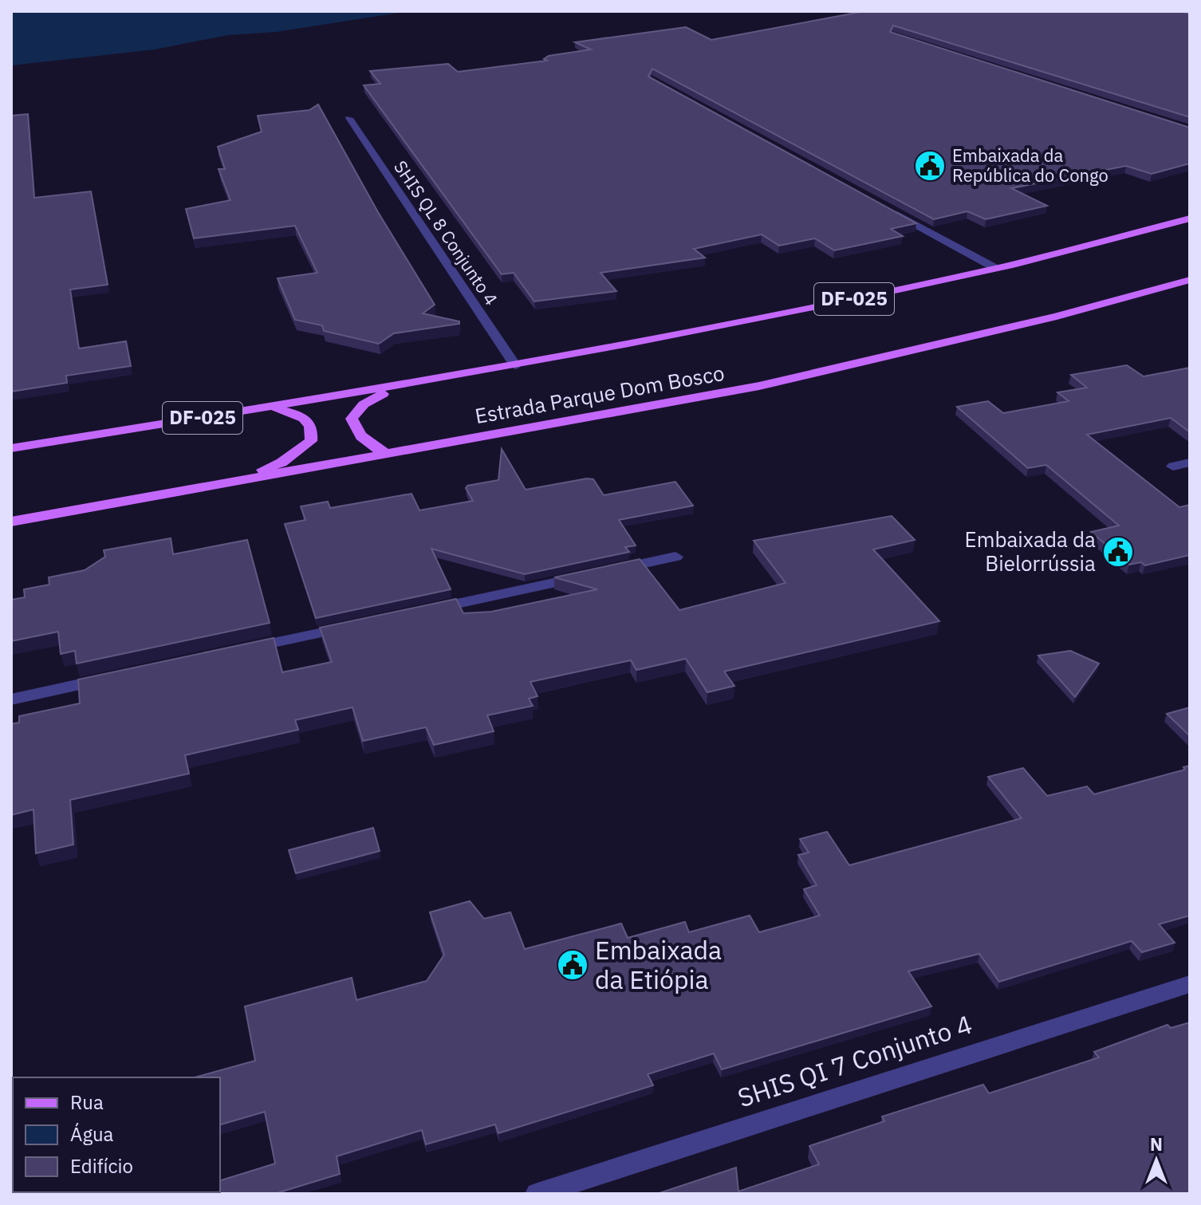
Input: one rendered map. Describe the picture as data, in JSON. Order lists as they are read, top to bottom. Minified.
{"streets":{"main road":["DF-025","Estrada Parque Dom Bosco"],"street":["SHIS QL 8 Conjunto 4","SHIS QI 7 Conjunto 4"]},"crossings":[["SHIS QL 8 Conjunto 4","Estrada Parque Dom Bosco"]],"places":{"public building":["Embaixada da República do Congo","Embaixada da Bielorrússia","Embaixada da Etiópia"]},"legend":["Rua","Água","Edifício"],"north":"top"}
